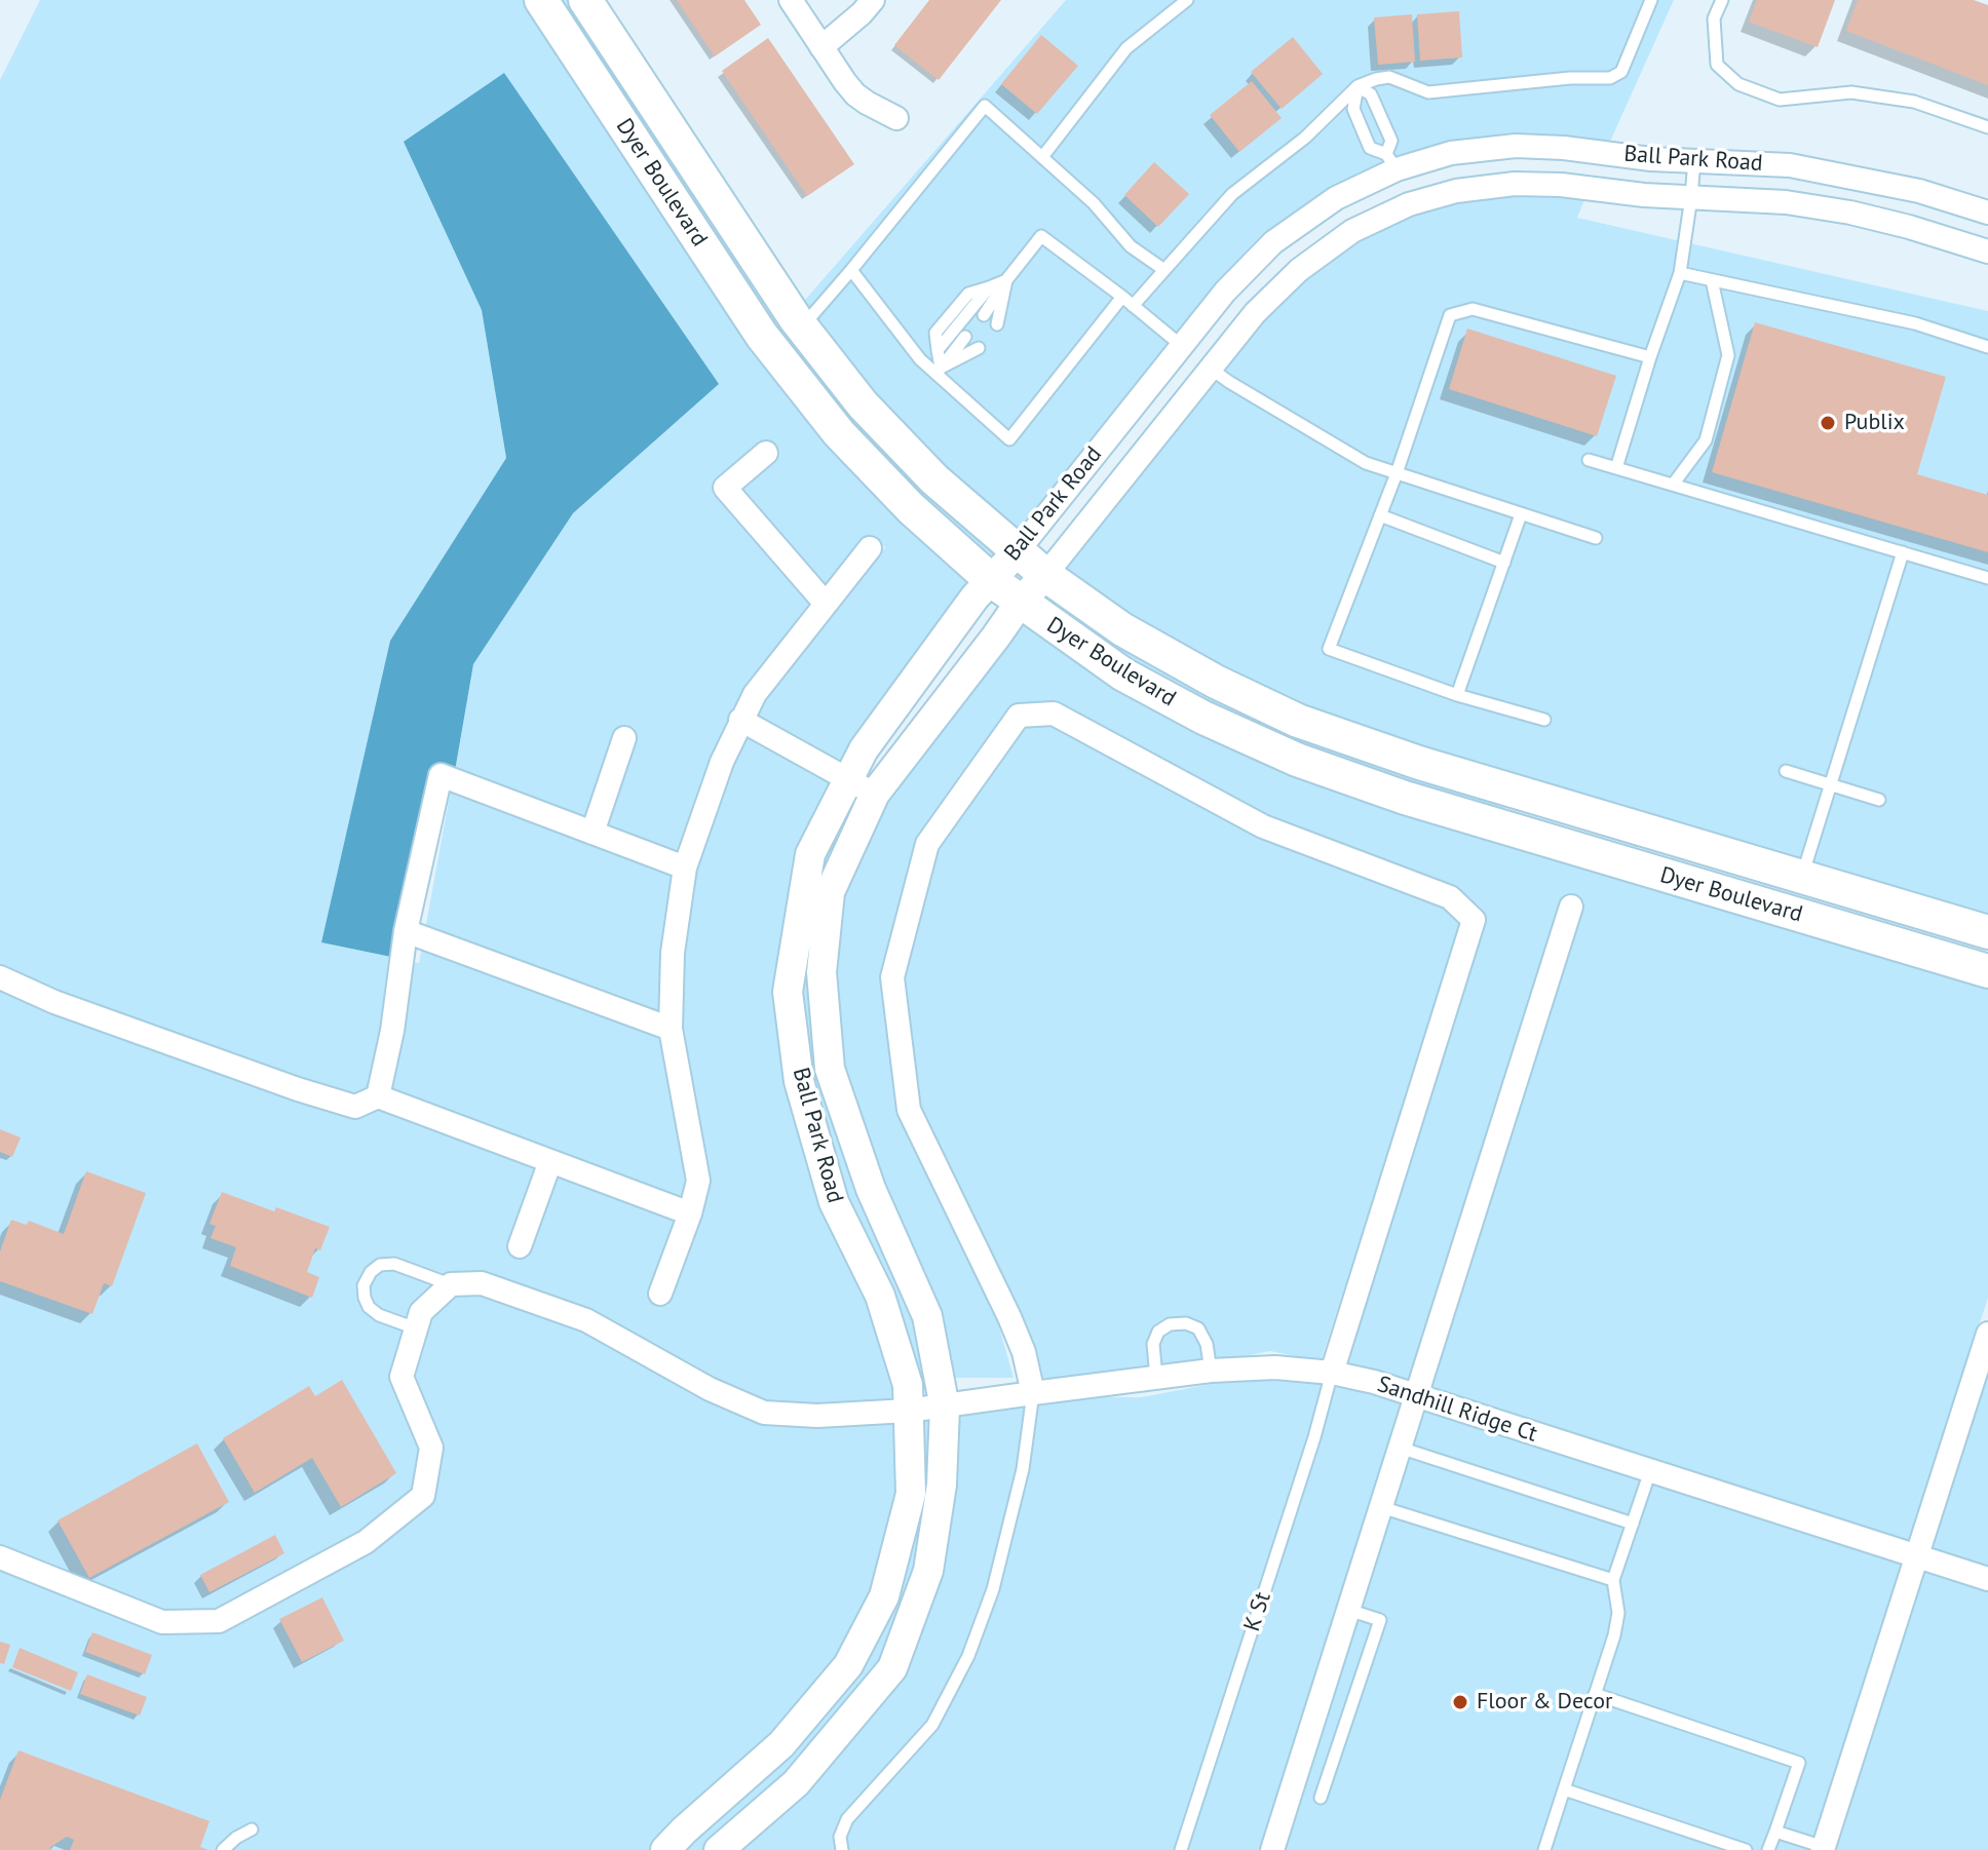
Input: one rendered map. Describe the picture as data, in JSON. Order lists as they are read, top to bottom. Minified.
{"streets":{"main road":["Dyer Boulevard"],"street":["Ball Park Road","Sandhill Ridge Ct"],"lane":["K St"]},"crossings":[["Ball Park Road","Dyer Boulevard"],["Ball Park Road","Sandhill Ridge Ct"],["Sandhill Ridge Ct","K St"]],"places":["Publix","Floor & Decor"]}
